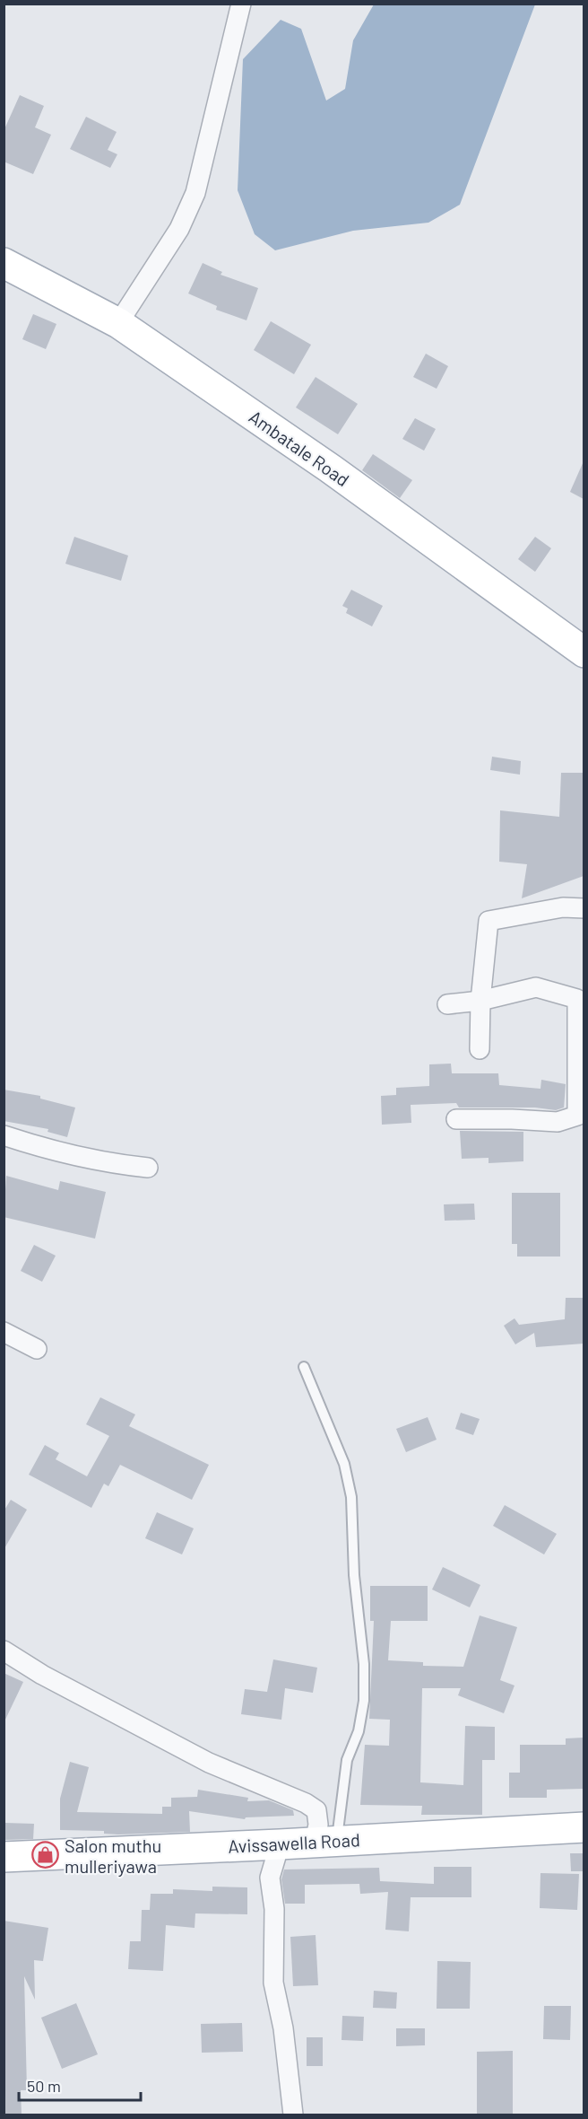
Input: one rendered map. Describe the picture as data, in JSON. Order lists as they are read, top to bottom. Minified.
{"streets":{"main road":["Ambatale Road","Avissawella Road"]},"places":{"shop":["Salon muthu mulleriyawa"]},"scale_bar":"50 m"}
